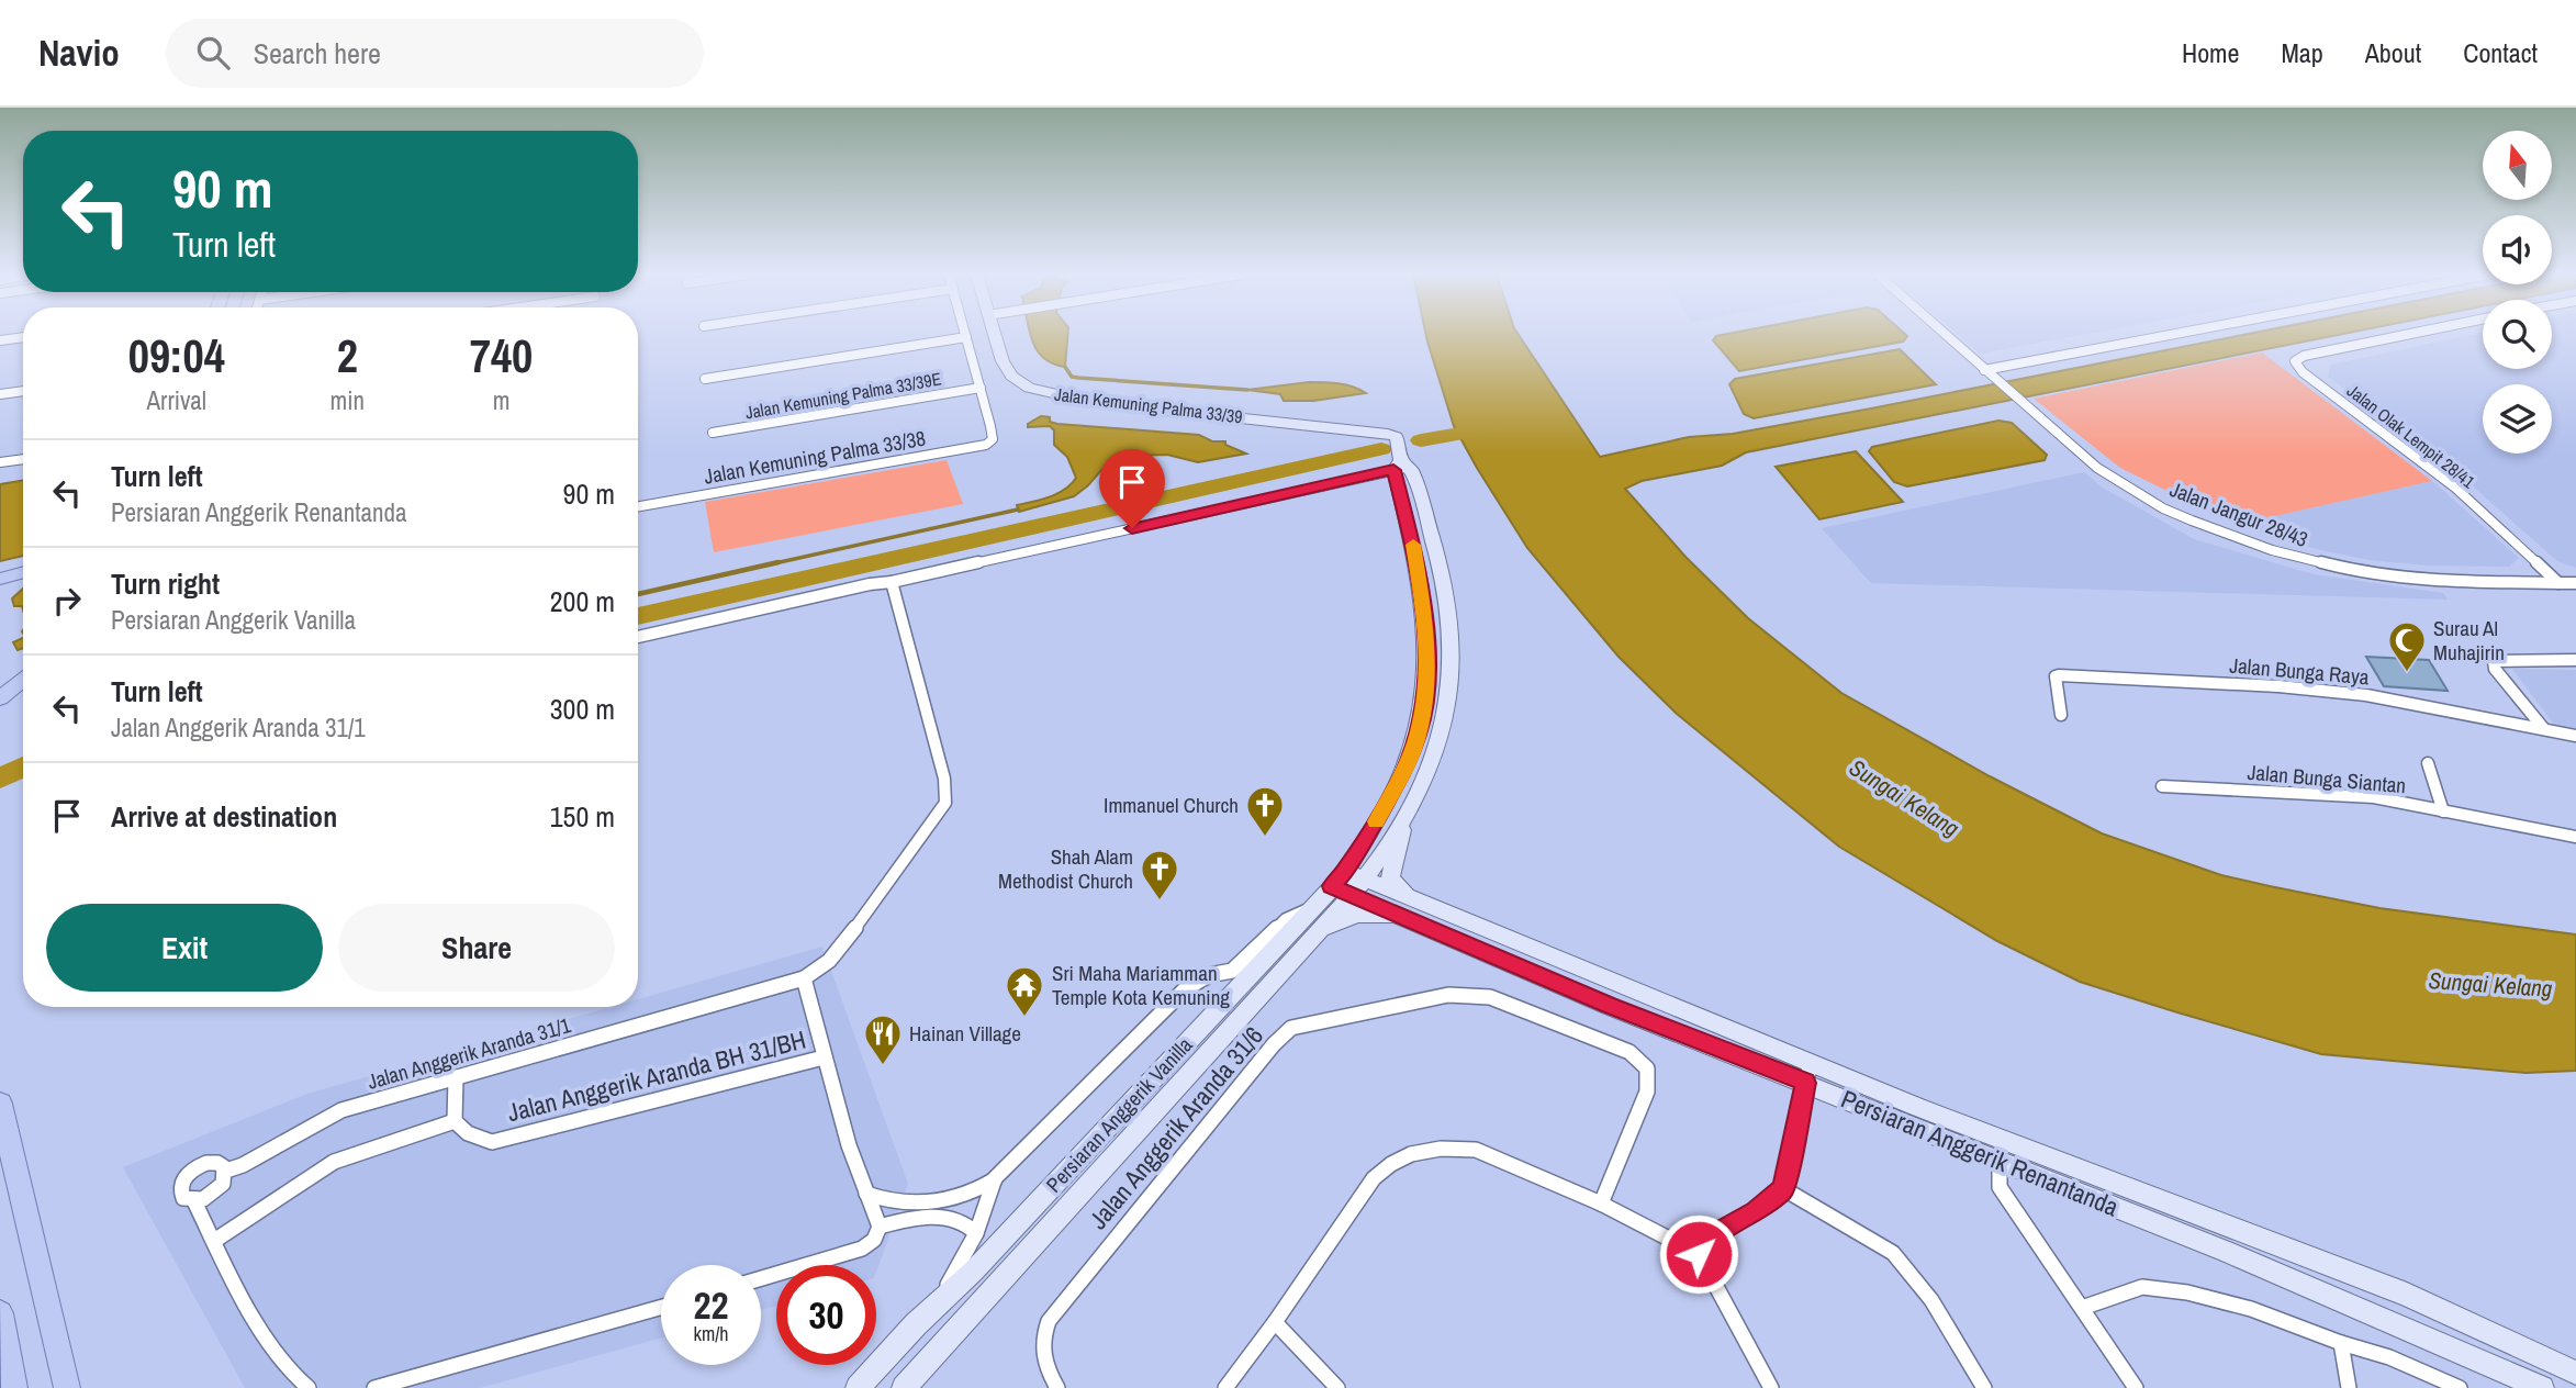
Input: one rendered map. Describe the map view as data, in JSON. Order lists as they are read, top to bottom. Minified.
{"streets":{"main road":["Jalan Kemuning Palma 33/39","Persiaran Anggerik Vanilla","Persiaran Anggerik Renantanda"],"street":["Jalan Kemuning Palma 33/39E","Jalan Olak Lempit 28/41","Jalan Kemuning Palma 33/38","Jalan Jangur 28/43","Jalan Bunga Raya","Jalan Bunga Siantan","Jalan Anggerik Aranda 31/1","Jalan Anggerik Aranda BH 31/BH","Jalan Anggerik Aranda 31/6"]},"crossings":[["Jalan Kemuning Palma 33/39E","Jalan Kemuning Palma 33/38"],["Jalan Kemuning Palma 33/39","Persiaran Anggerik Vanilla"],["Jalan Olak Lempit 28/41","Jalan Jangur 28/43"],["Persiaran Anggerik Vanilla","Persiaran Anggerik Renantanda"]],"water":["Sungai Kelang"],"places":{"mosque":["Surau Al Muhajirin"],"church":["Immanuel Church","Shah Alam Methodist Church"],"temple":["Sri Maha Mariamman Temple Kota Kemuning"],"restaurant":["Hainan Village"]},"north":"top","page":{"header":"Navio","search":"Search here","nav":["Home","Map","About","Contact"],"turn":["90 m","Turn left"],"eta":["09:04","Arrival","2","min","740","m"],"list":[{"name":"Turn left","note":"Persiaran Anggerik Renantanda","value":"90 m"},{"name":"Turn right","note":"Persiaran Anggerik Vanilla","value":"200 m"},{"name":"Turn left","note":"Jalan Anggerik Aranda 31/1","value":"300 m"},{"name":"Arrive at destination","value":"150 m"}],"buttons":["Exit","Share"],"speed":"22 km/h","limit":"30"}}
